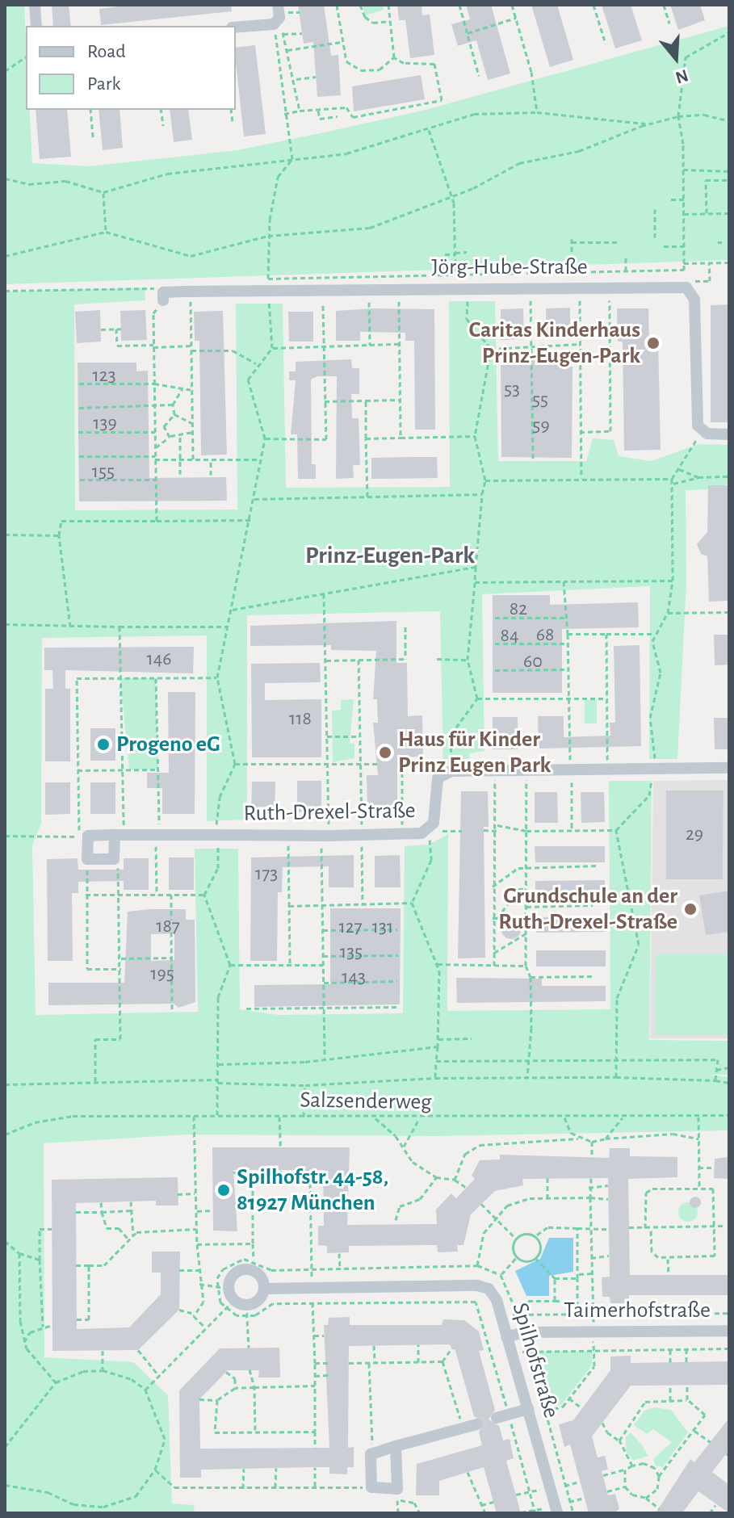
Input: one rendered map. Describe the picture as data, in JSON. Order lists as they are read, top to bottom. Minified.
{"streets":{"street":["Jörg-Hube-Straße","Ruth-Drexel-Straße","Taimerhofstraße","Spilhofstraße"],"path":["Salzsenderweg"]},"crossings":[["Taimerhofstraße","Spilhofstraße"]],"districts":["Prinz-Eugen-Park"],"places":["Caritas Kinderhaus Prinz-Eugen-Park","Progeno eG","Haus für Kinder Prinz Eugen Park","Grundschule an der Ruth-Drexel-Straße","Spilhofstr. 44-58, 81927 München"],"house_numbers":["123","53","55","139","59","155","82","68","84","146","60","118","29","173","187","127","131","135","195","143"],"legend":["Road","Park"],"north":"bottom"}
